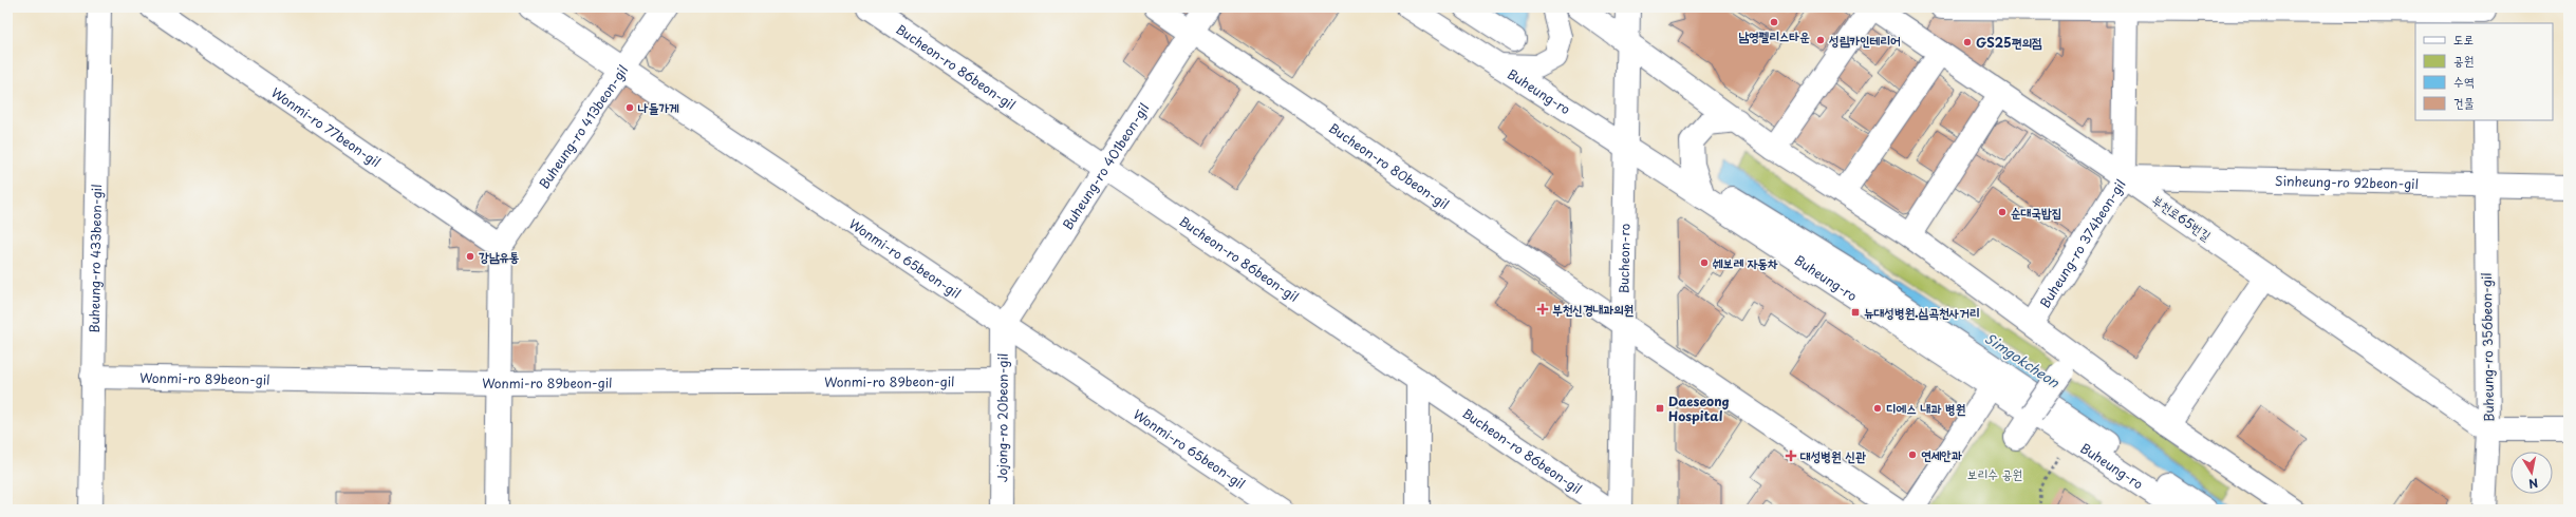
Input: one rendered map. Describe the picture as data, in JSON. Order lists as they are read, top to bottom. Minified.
{"streets":{"street":["Bucheon-ro 86beon-gil","Buheung-ro","Wonmi-ro 77beon-gil","Buheung-ro 413beon-gil","Bucheon-ro 80beon-gil","Buheung-ro 401beon-gil","Sinheung-ro 92beon-gil","부천로65번길","Buheung-ro 374beon-gil","Buheung-ro 433beon-gil","Bucheon-ro","Wonmi-ro 65beon-gil","Buheung-ro 356beon-gil","Wonmi-ro 89beon-gil","Jojong-ro 20beon-gil"]},"crossings":[["Bucheon-ro 86beon-gil","Buheung-ro 401beon-gil"],["Buheung-ro","Bucheon-ro"],["Wonmi-ro 77beon-gil","Buheung-ro 413beon-gil"],["Buheung-ro 413beon-gil","Wonmi-ro 65beon-gil"],["Bucheon-ro 80beon-gil","Buheung-ro 401beon-gil"],["Bucheon-ro 80beon-gil","Bucheon-ro"],["Buheung-ro 401beon-gil","Wonmi-ro 65beon-gil"],["Buheung-ro 401beon-gil","Jojong-ro 20beon-gil"],["Sinheung-ro 92beon-gil","부천로65번길"],["Sinheung-ro 92beon-gil","Buheung-ro 374beon-gil"],["Sinheung-ro 92beon-gil","Buheung-ro 356beon-gil"],["부천로65번길","Buheung-ro 374beon-gil"],["부천로65번길","Buheung-ro 356beon-gil"],["Buheung-ro 433beon-gil","Wonmi-ro 89beon-gil"],["Wonmi-ro 65beon-gil","Jojong-ro 20beon-gil"],["Wonmi-ro 89beon-gil","Jojong-ro 20beon-gil"]],"water":["Simgokcheon"],"parks":["보리수 공원"],"places":{"other":["남영펠리스타운","성림카인테리어","GS25편의점","나들가게","순대국밥집","강남유통","쉐보레 자동차","디에스 내과 병원","연세안과"],"health":["부천신경내과의원","대성병원 신관"],"transit":["뉴대성병원.심곡천사거리","Daeseong Hospital"]},"legend":["도로","공원","수역","건물"],"north":"bottom"}
